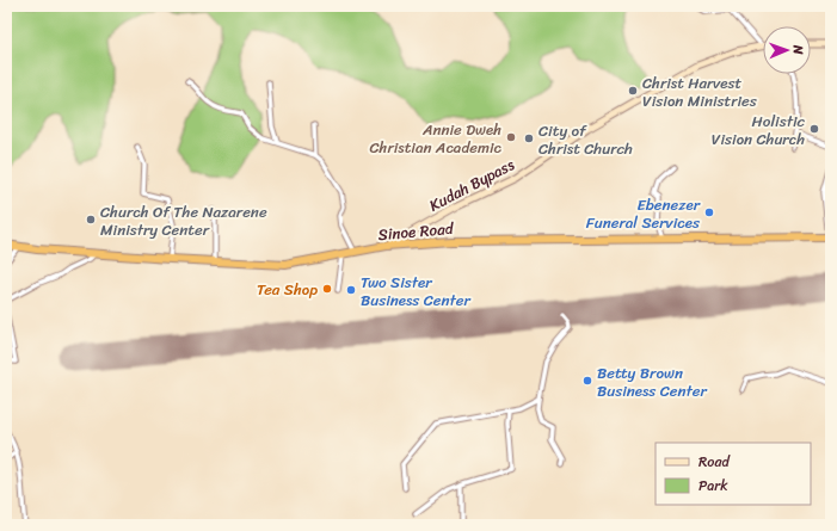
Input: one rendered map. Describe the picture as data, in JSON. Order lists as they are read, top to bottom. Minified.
{"streets":{"highway":["Sinoe Road"],"street":["Kudah Bypass"]},"crossings":[["Kudah Bypass","Sinoe Road"]],"places":["Christ Harvest Vision Ministries","Holistic Vision Church","Annie Dweh Christian Academic","City of Christ Church","Ebenezer Funeral Services","Church Of The Nazarene Ministry Center","Tea Shop","Two Sister Business Center","Betty Brown Business Center"],"legend":["Road","Park"],"north":"right"}
